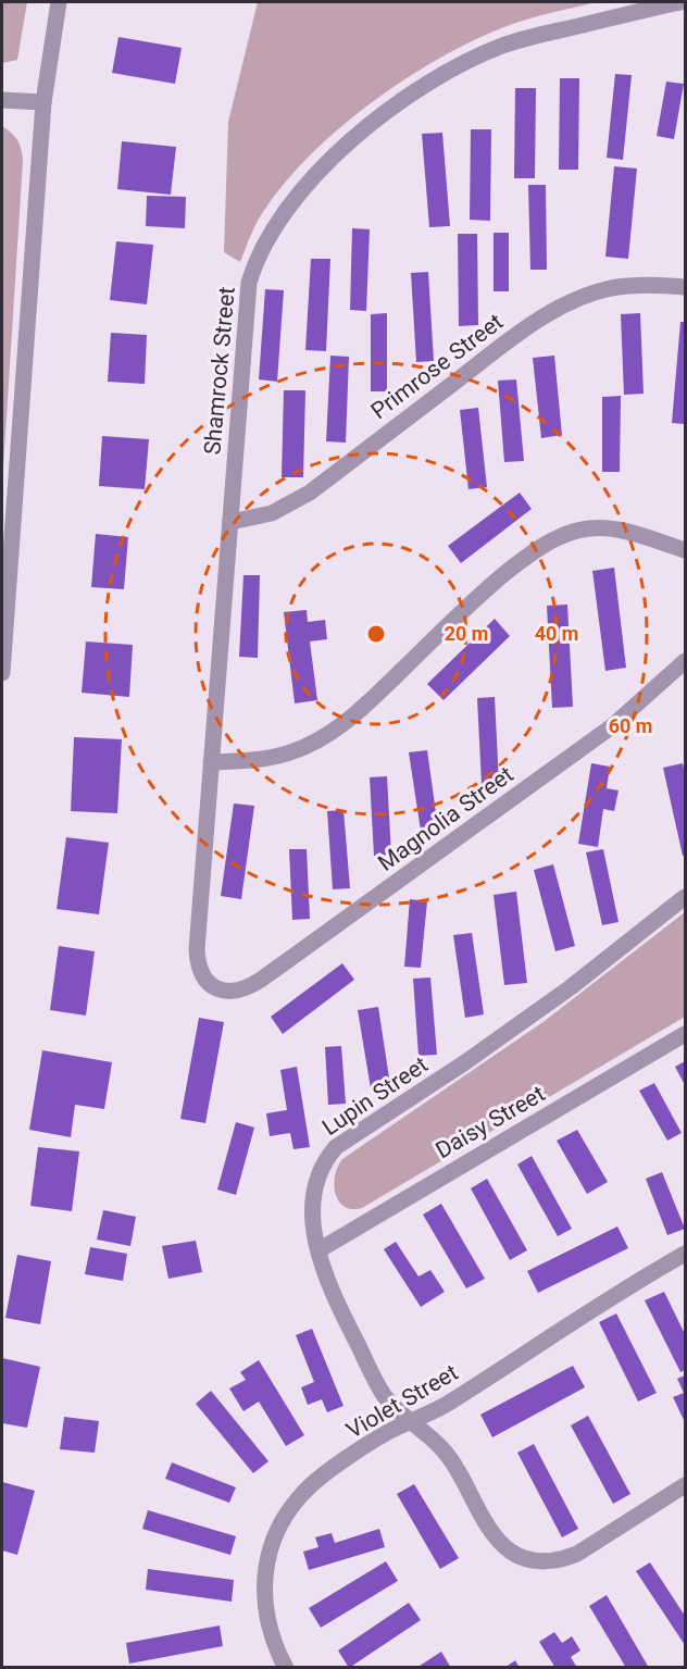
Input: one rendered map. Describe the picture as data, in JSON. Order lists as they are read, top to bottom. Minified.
{"streets":{"street":["Primrose Street","Shamrock Street","Magnolia Street","Lupin Street","Daisy Street","Violet Street"]},"crossings":[["Primrose Street","Shamrock Street"],["Shamrock Street","Magnolia Street"],["Lupin Street","Daisy Street"],["Lupin Street","Violet Street"]],"rings":["20 m","40 m","60 m"]}
